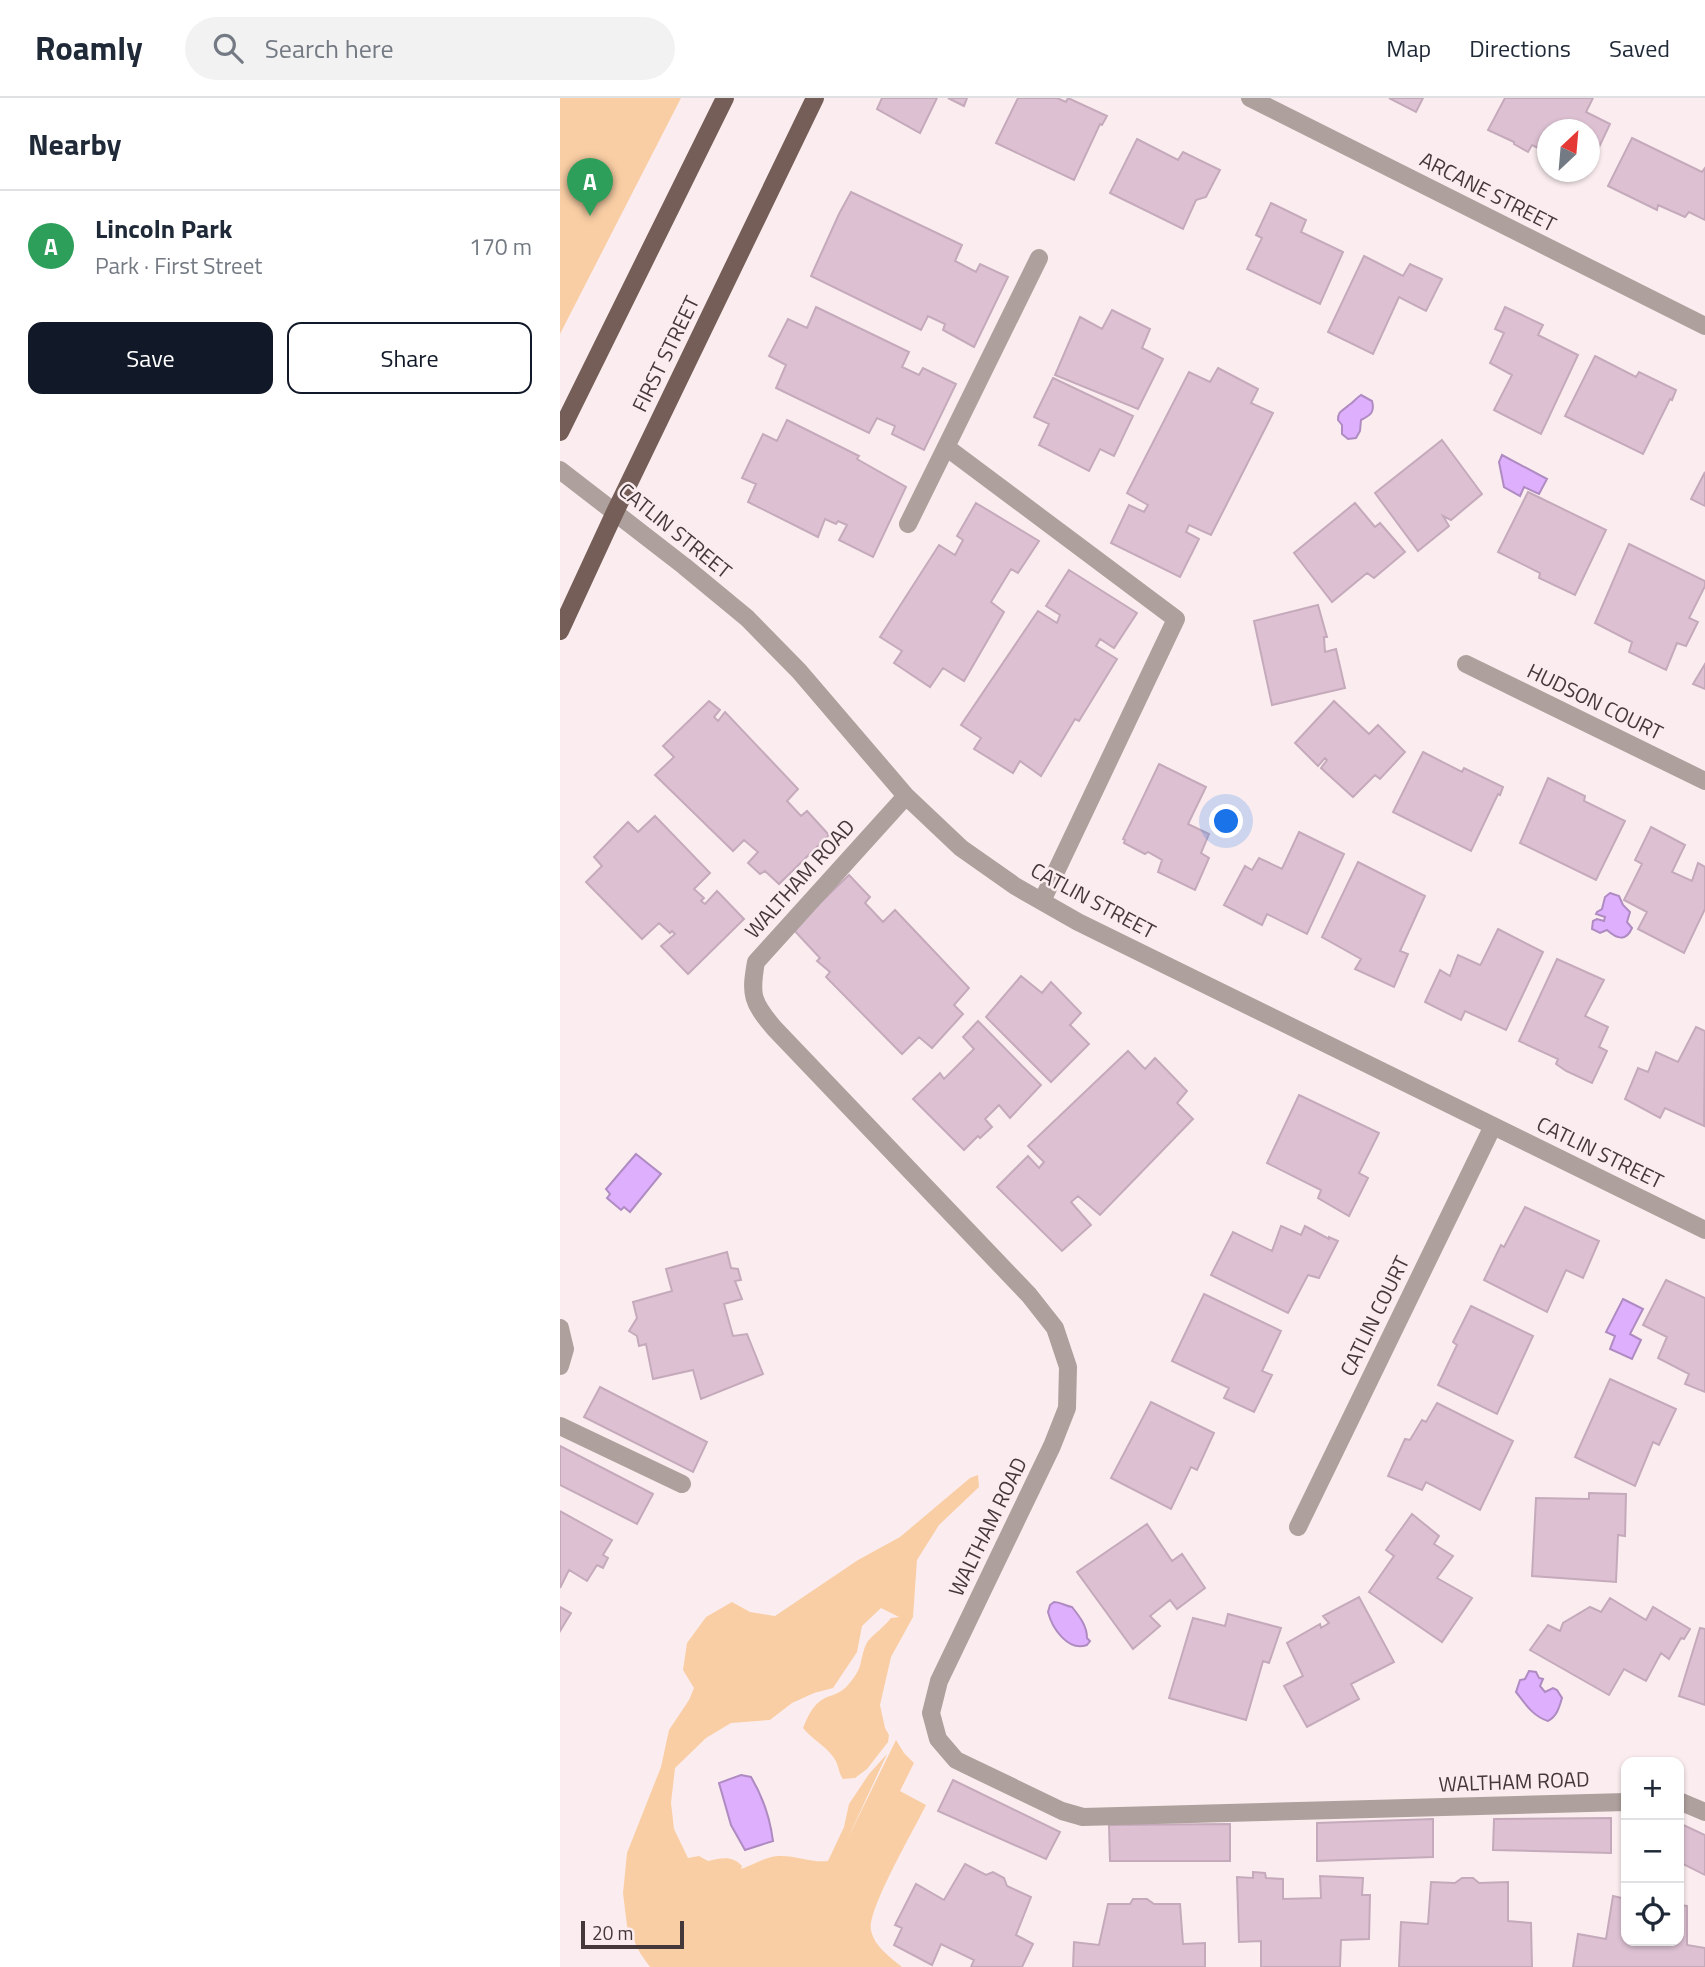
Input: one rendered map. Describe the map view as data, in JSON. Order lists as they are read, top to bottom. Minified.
{"streets":{"main road":["FIRST STREET"],"street":["ARCANE STREET","CATLIN STREET","HUDSON COURT","WALTHAM ROAD","CATLIN COURT"]},"crossings":[["FIRST STREET","CATLIN STREET"],["CATLIN STREET","WALTHAM ROAD"],["CATLIN STREET","CATLIN COURT"]],"scale_bar":"20 m","north":"top right","page":{"header":"Roamly","search":"Search here","nav":["Map","Directions","Saved"],"heading":"Nearby","pins":"A","list":[{"mark":"A","name":"Lincoln Park","note":"Park · First Street","value":"170 m"}],"buttons":["Save","Share"],"map_buttons":["+","−"],"scale":"20 m"}}
